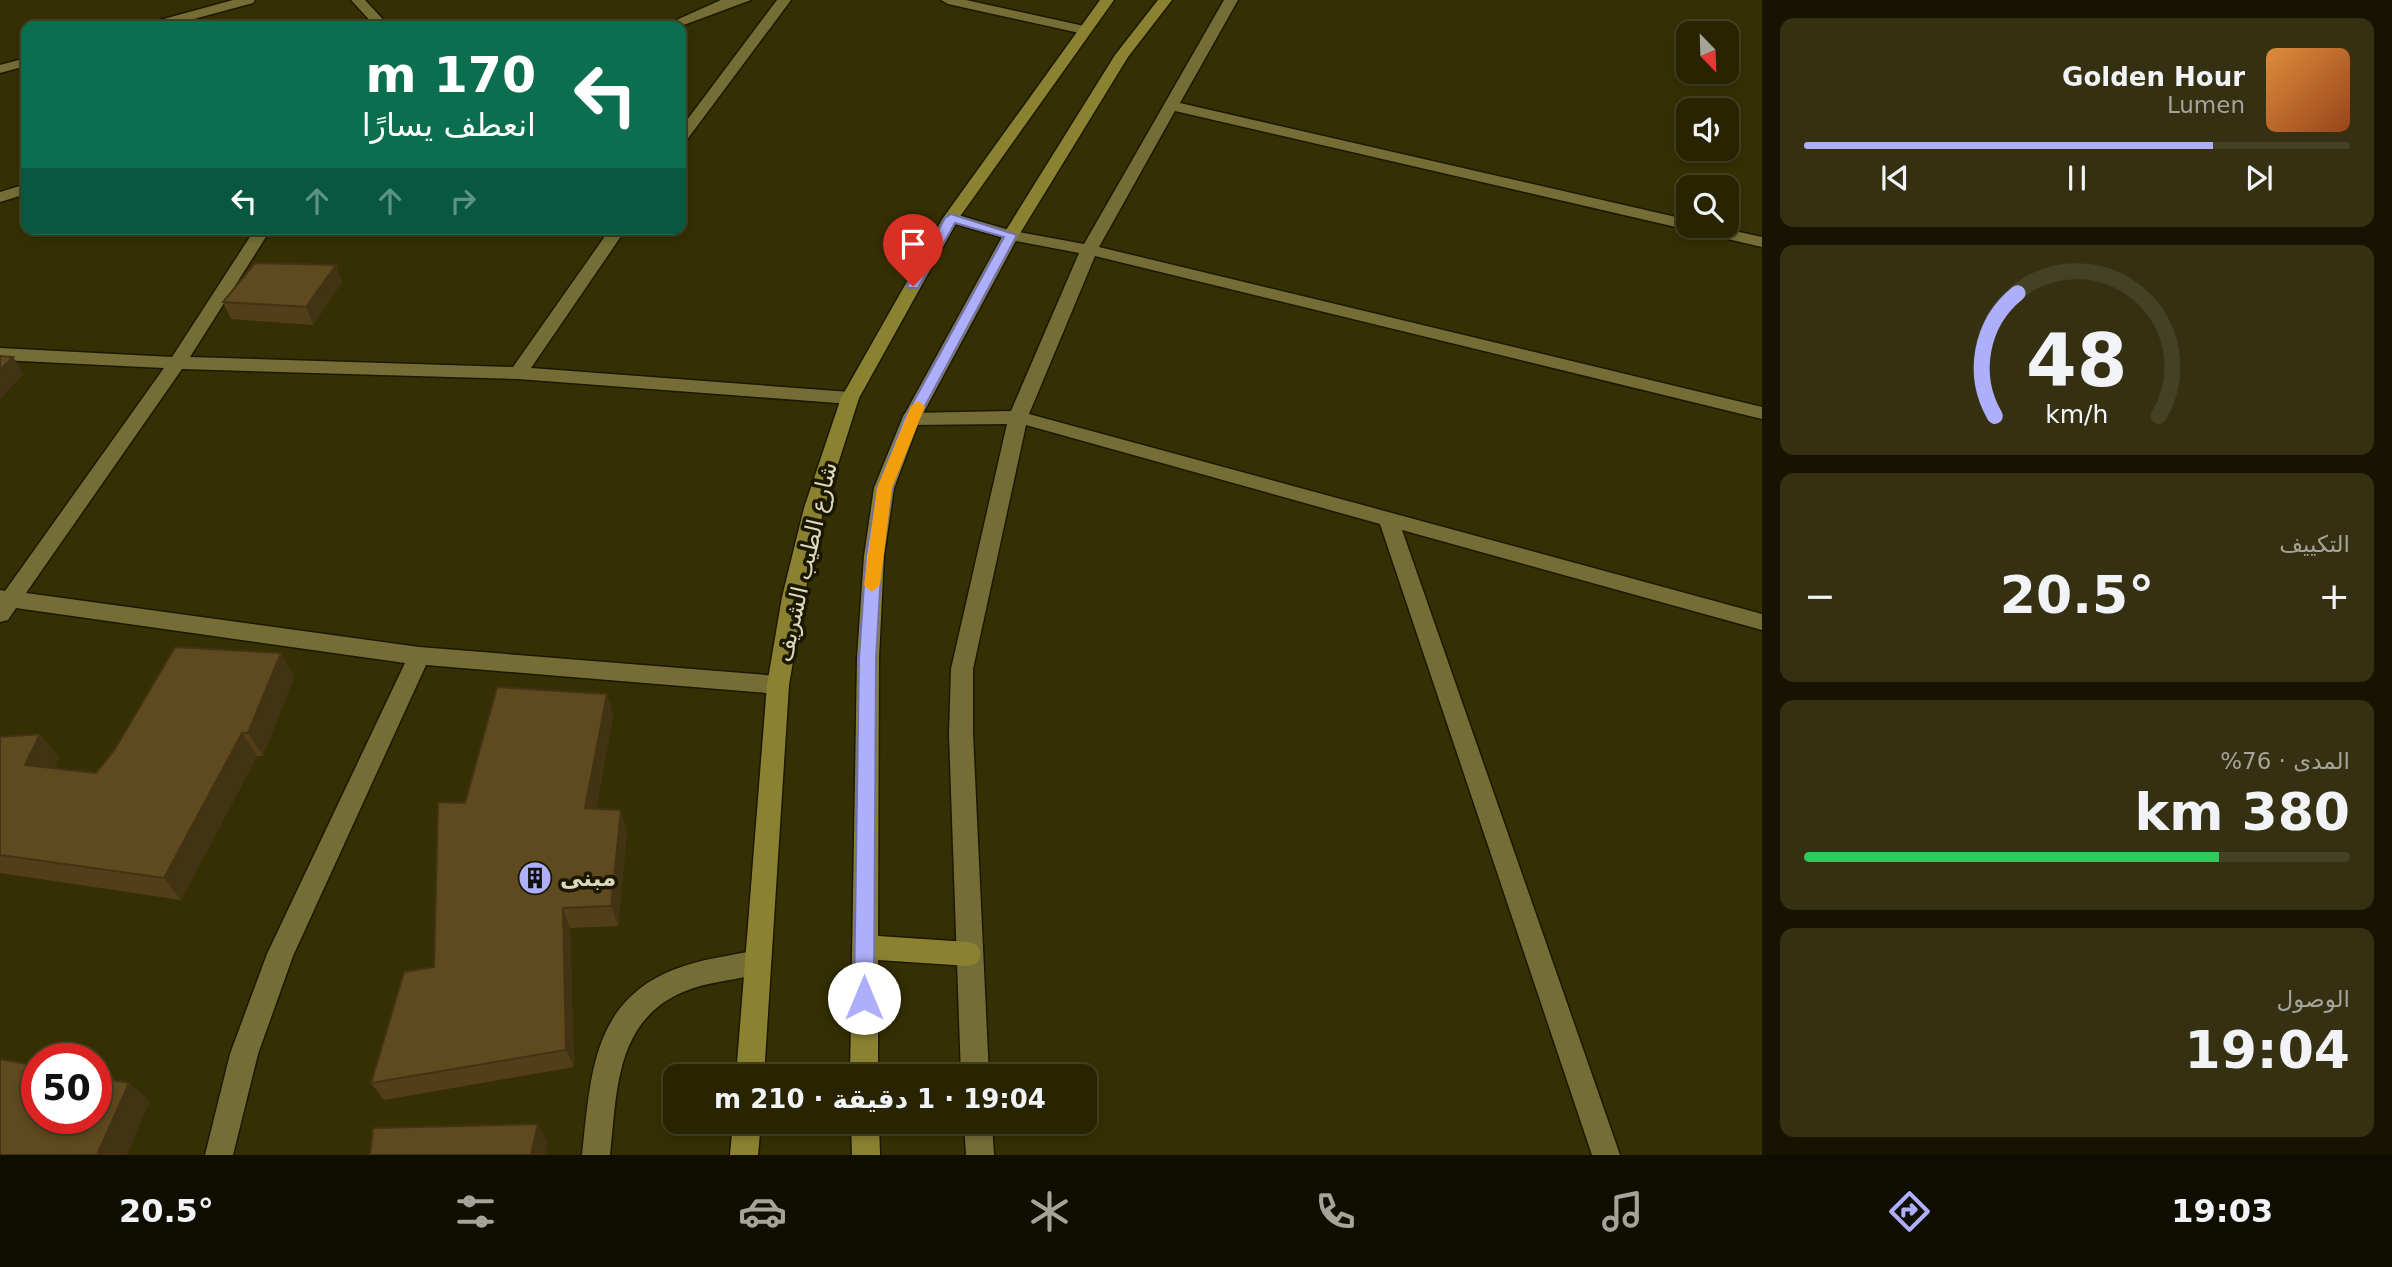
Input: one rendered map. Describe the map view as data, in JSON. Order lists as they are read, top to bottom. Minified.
{"streets":{"main road":["شارع الطيب الشريف"]},"places":{"building":["مبنى"]},"north":"bottom right","page":{"turn":["170 m","انعطف يسارًا"],"song":["Golden Hour","Lumen"],"tile":["التكييف",["المدى · 76%","380 km"],["الوصول","19:04"]],"heat":["−","20.5°","+"],"limit":"50","trip":"19:04 · 1 دقيقة · 210 m","tabs":["19:03","20.5°"],"gauge":["48","km/h"]}}
